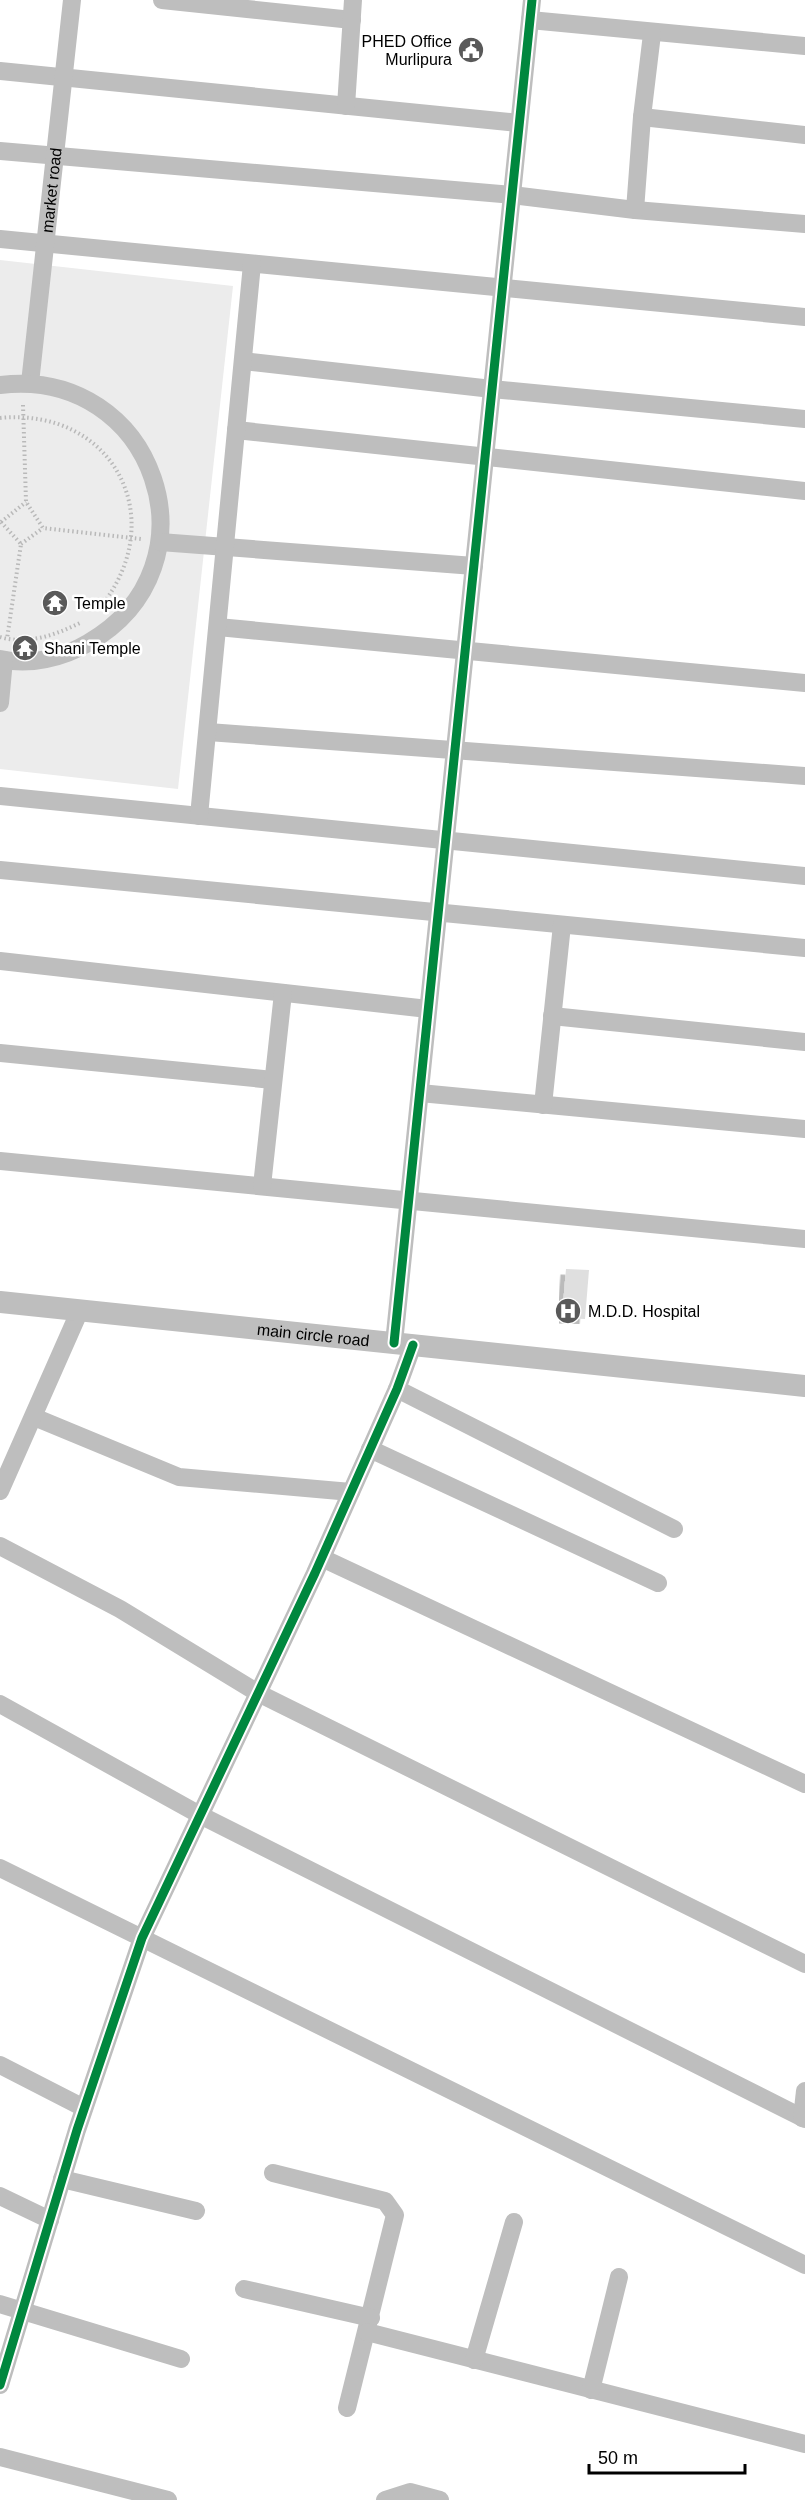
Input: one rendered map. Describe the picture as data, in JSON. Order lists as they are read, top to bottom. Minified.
{"streets":{"street":["market road","main circle road"]},"places":{"public building":["PHED Office Murlipura"],"temple":["Temple","Shani Temple"],"hospital":["M.D.D. Hospital"]},"scale_bar":"50 m"}
